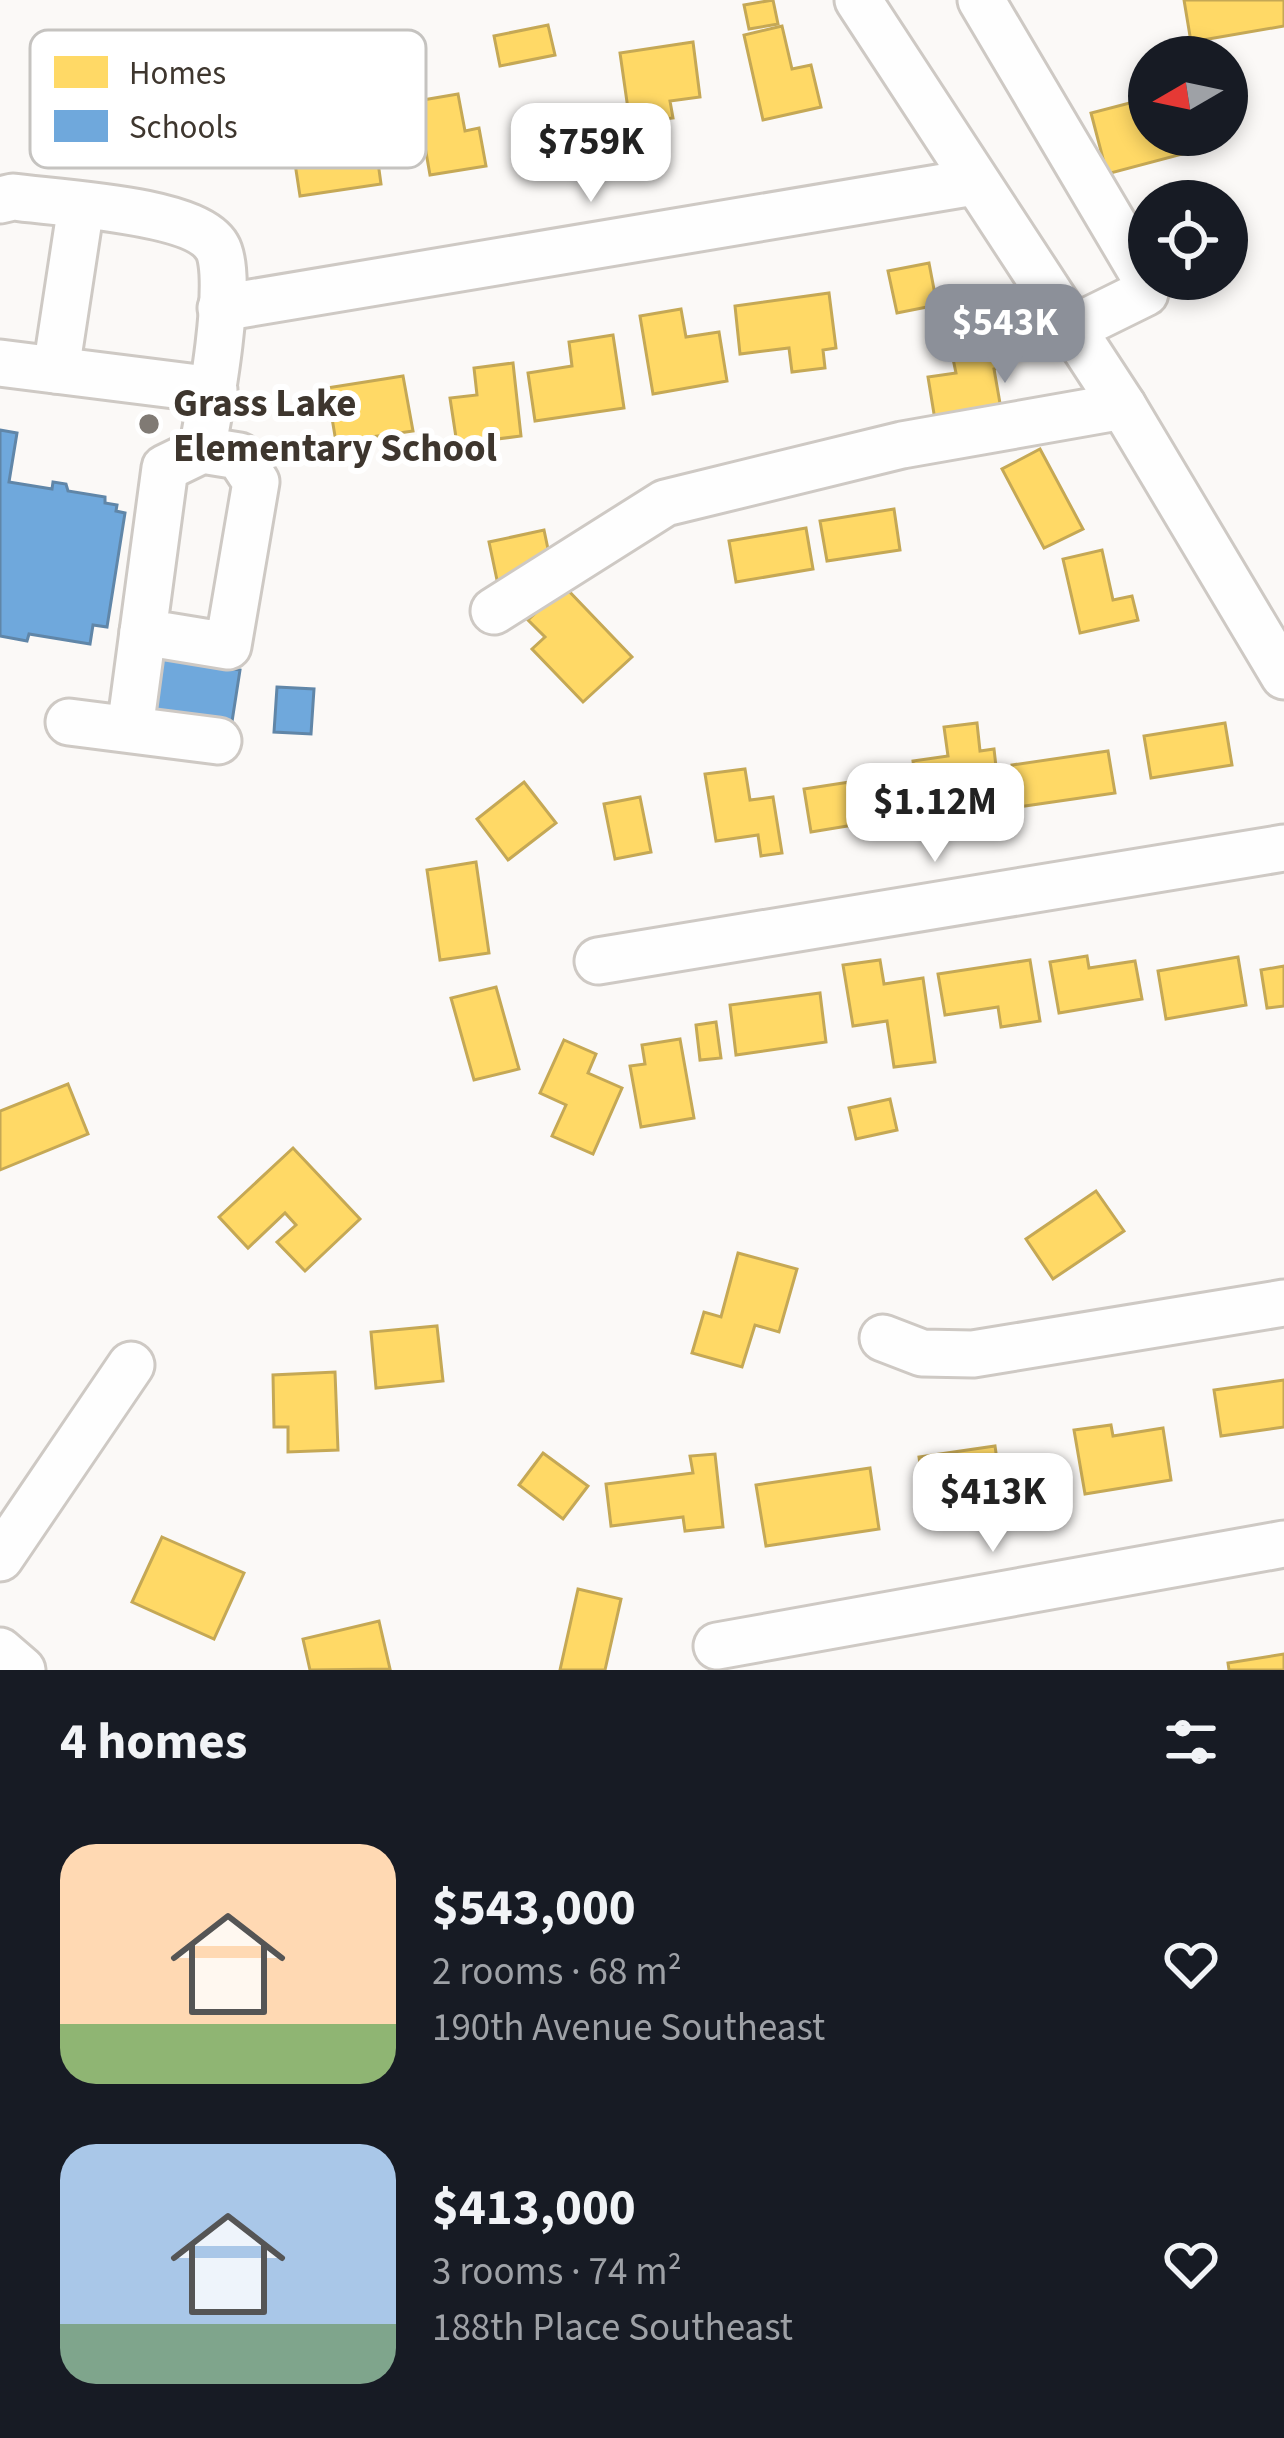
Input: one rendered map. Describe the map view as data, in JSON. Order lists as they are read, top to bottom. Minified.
{"places":["Grass Lake Elementary School"],"legend":["Homes","Schools"],"north":"left","page":{"price":["$759K","$543K","$1.12M","$413K"],"heading":"4 homes","list":[{"name":"$543,000","note":"2 rooms · 68 m² · 190th Avenue Southeast"},{"name":"$413,000","note":"3 rooms · 74 m² · 188th Place Southeast"}]}}
